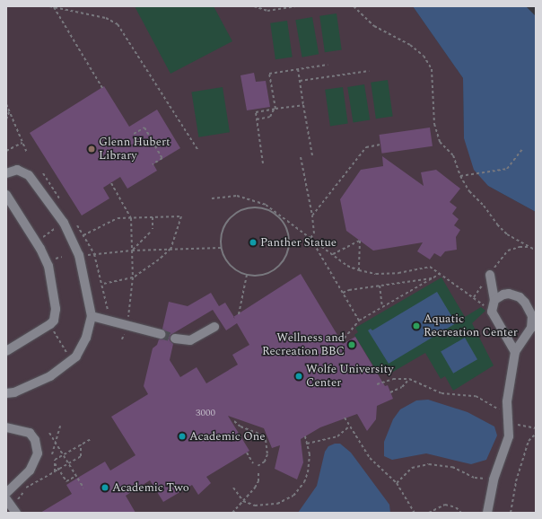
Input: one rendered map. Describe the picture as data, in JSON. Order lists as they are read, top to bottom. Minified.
{"places":["Glenn Hubert Library","Panther Statue","Aquatic Recreation Center","Wellness and Recreation BBC","Wolfe University Center","Academic One","Academic Two"],"house_numbers":["3000"]}
